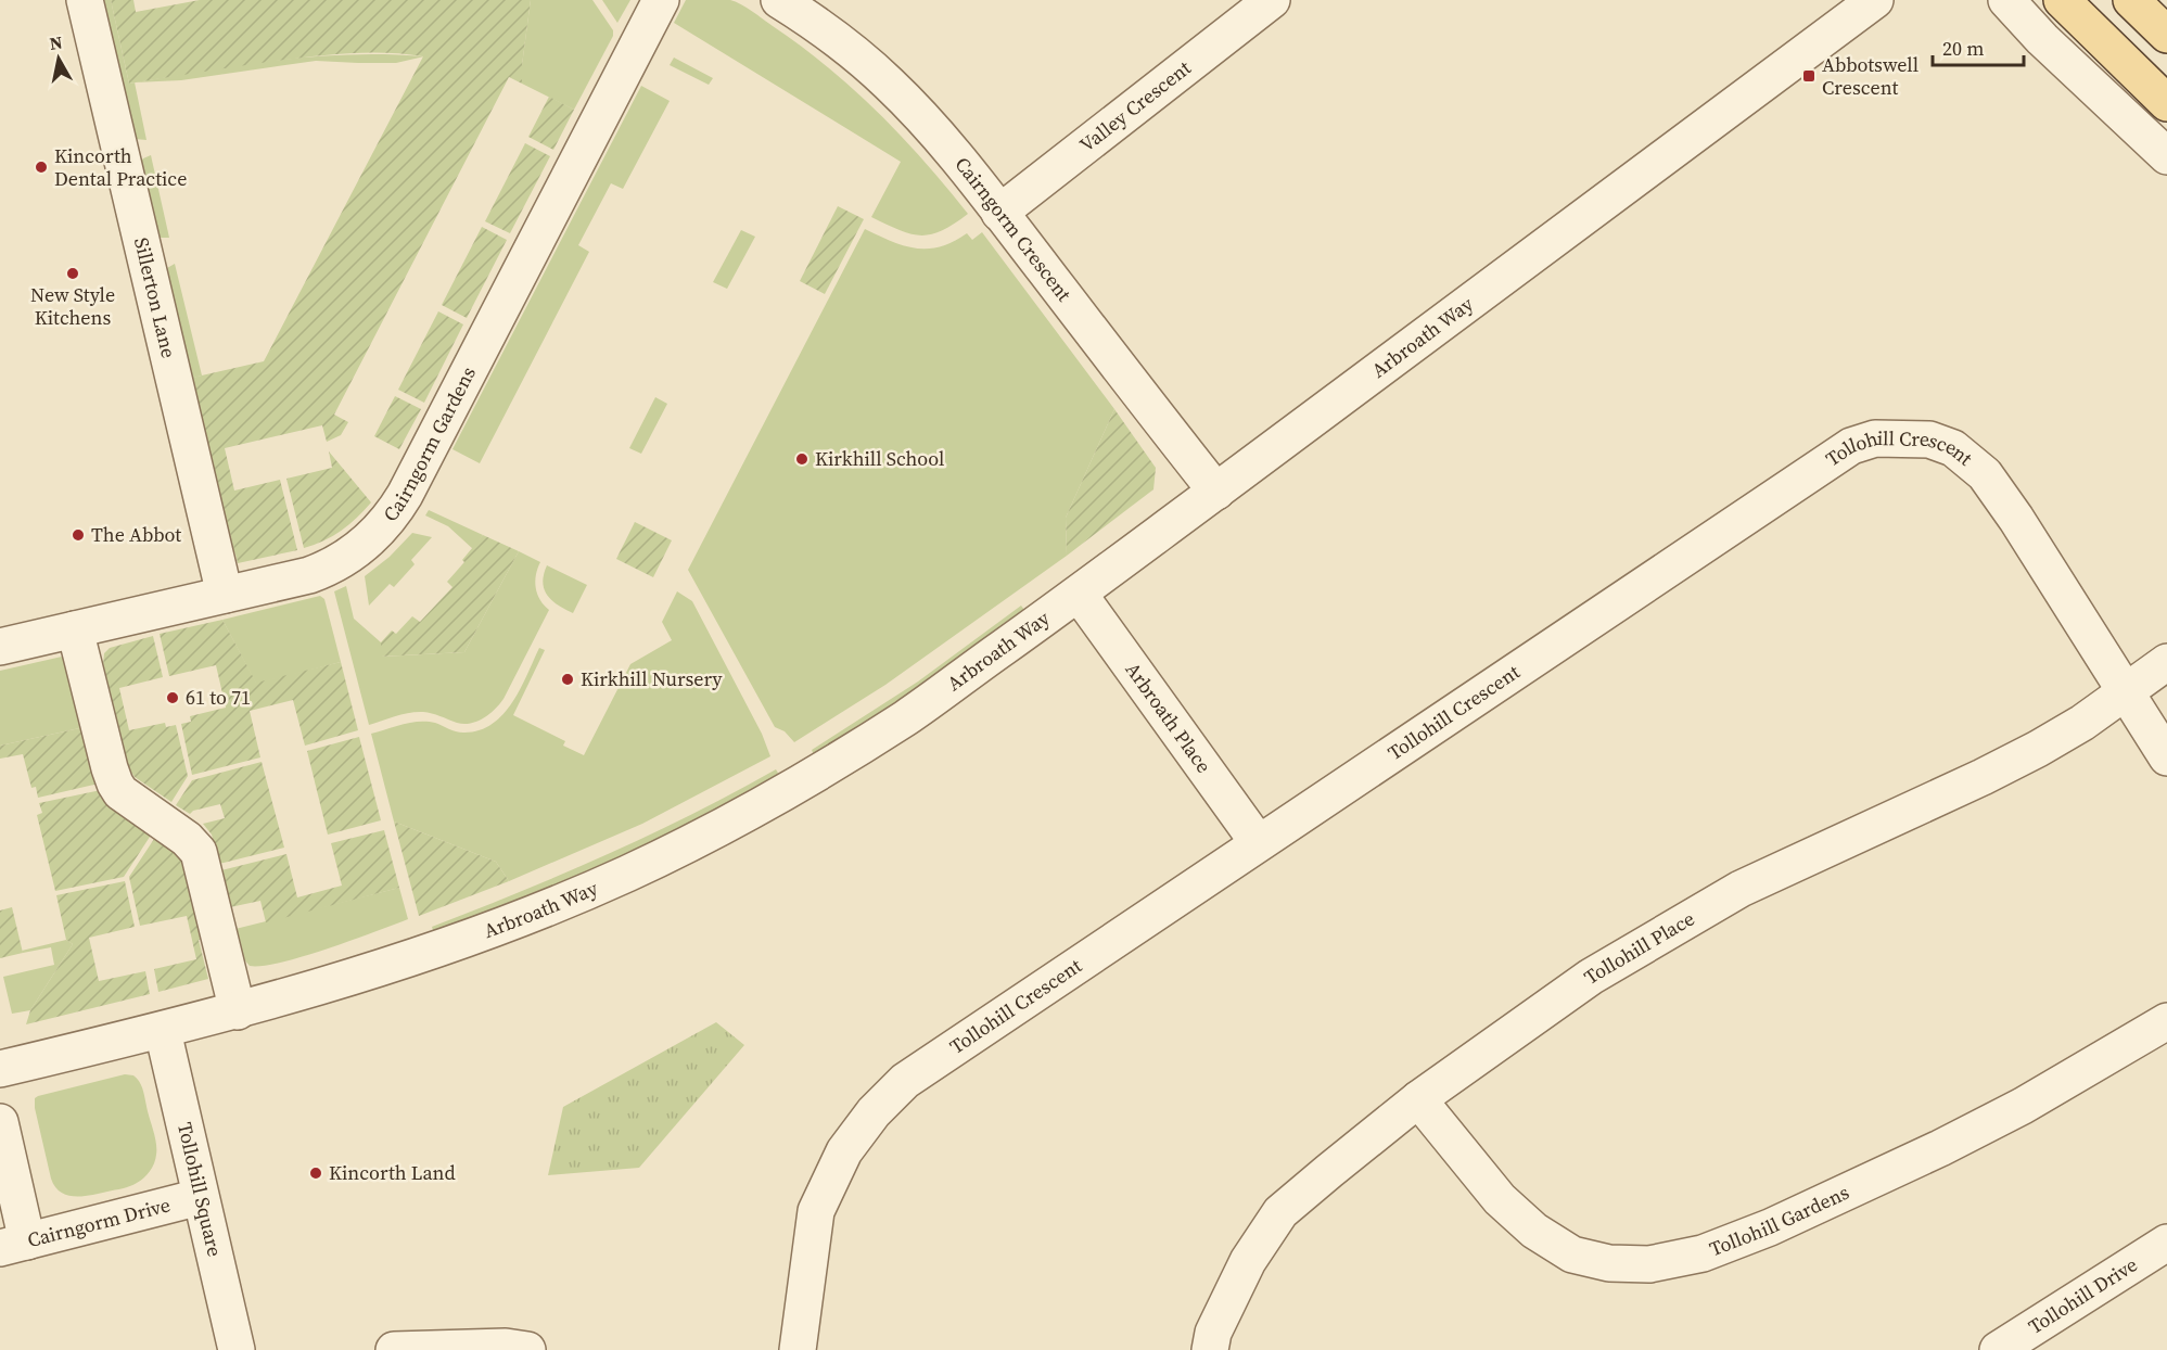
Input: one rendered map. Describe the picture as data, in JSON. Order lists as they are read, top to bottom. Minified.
{"streets":{"street":["Valley Crescent","Cairngorm Crescent","Sillerton Lane","Arbroath Way","Cairngorm Gardens","Tollohill Crescent","Arbroath Place","Tollohill Place","Tollohill Square","Tollohill Gardens","Cairngorm Drive","Tollohill Drive"]},"crossings":[["Valley Crescent","Cairngorm Crescent"],["Cairngorm Crescent","Arbroath Way"],["Sillerton Lane","Cairngorm Gardens"],["Arbroath Way","Arbroath Place"],["Arbroath Way","Tollohill Square"],["Tollohill Crescent","Arbroath Place"],["Tollohill Crescent","Tollohill Place"],["Tollohill Place","Tollohill Gardens"],["Tollohill Square","Cairngorm Drive"]],"places":{"transit":["Abbotswell Crescent"],"other":["Kincorth Dental Practice","New Style Kitchens","Kirkhill School","The Abbot","Kirkhill Nursery","61 to 71","Kincorth Land"]},"scale_bar":"20 m","north":"top"}
